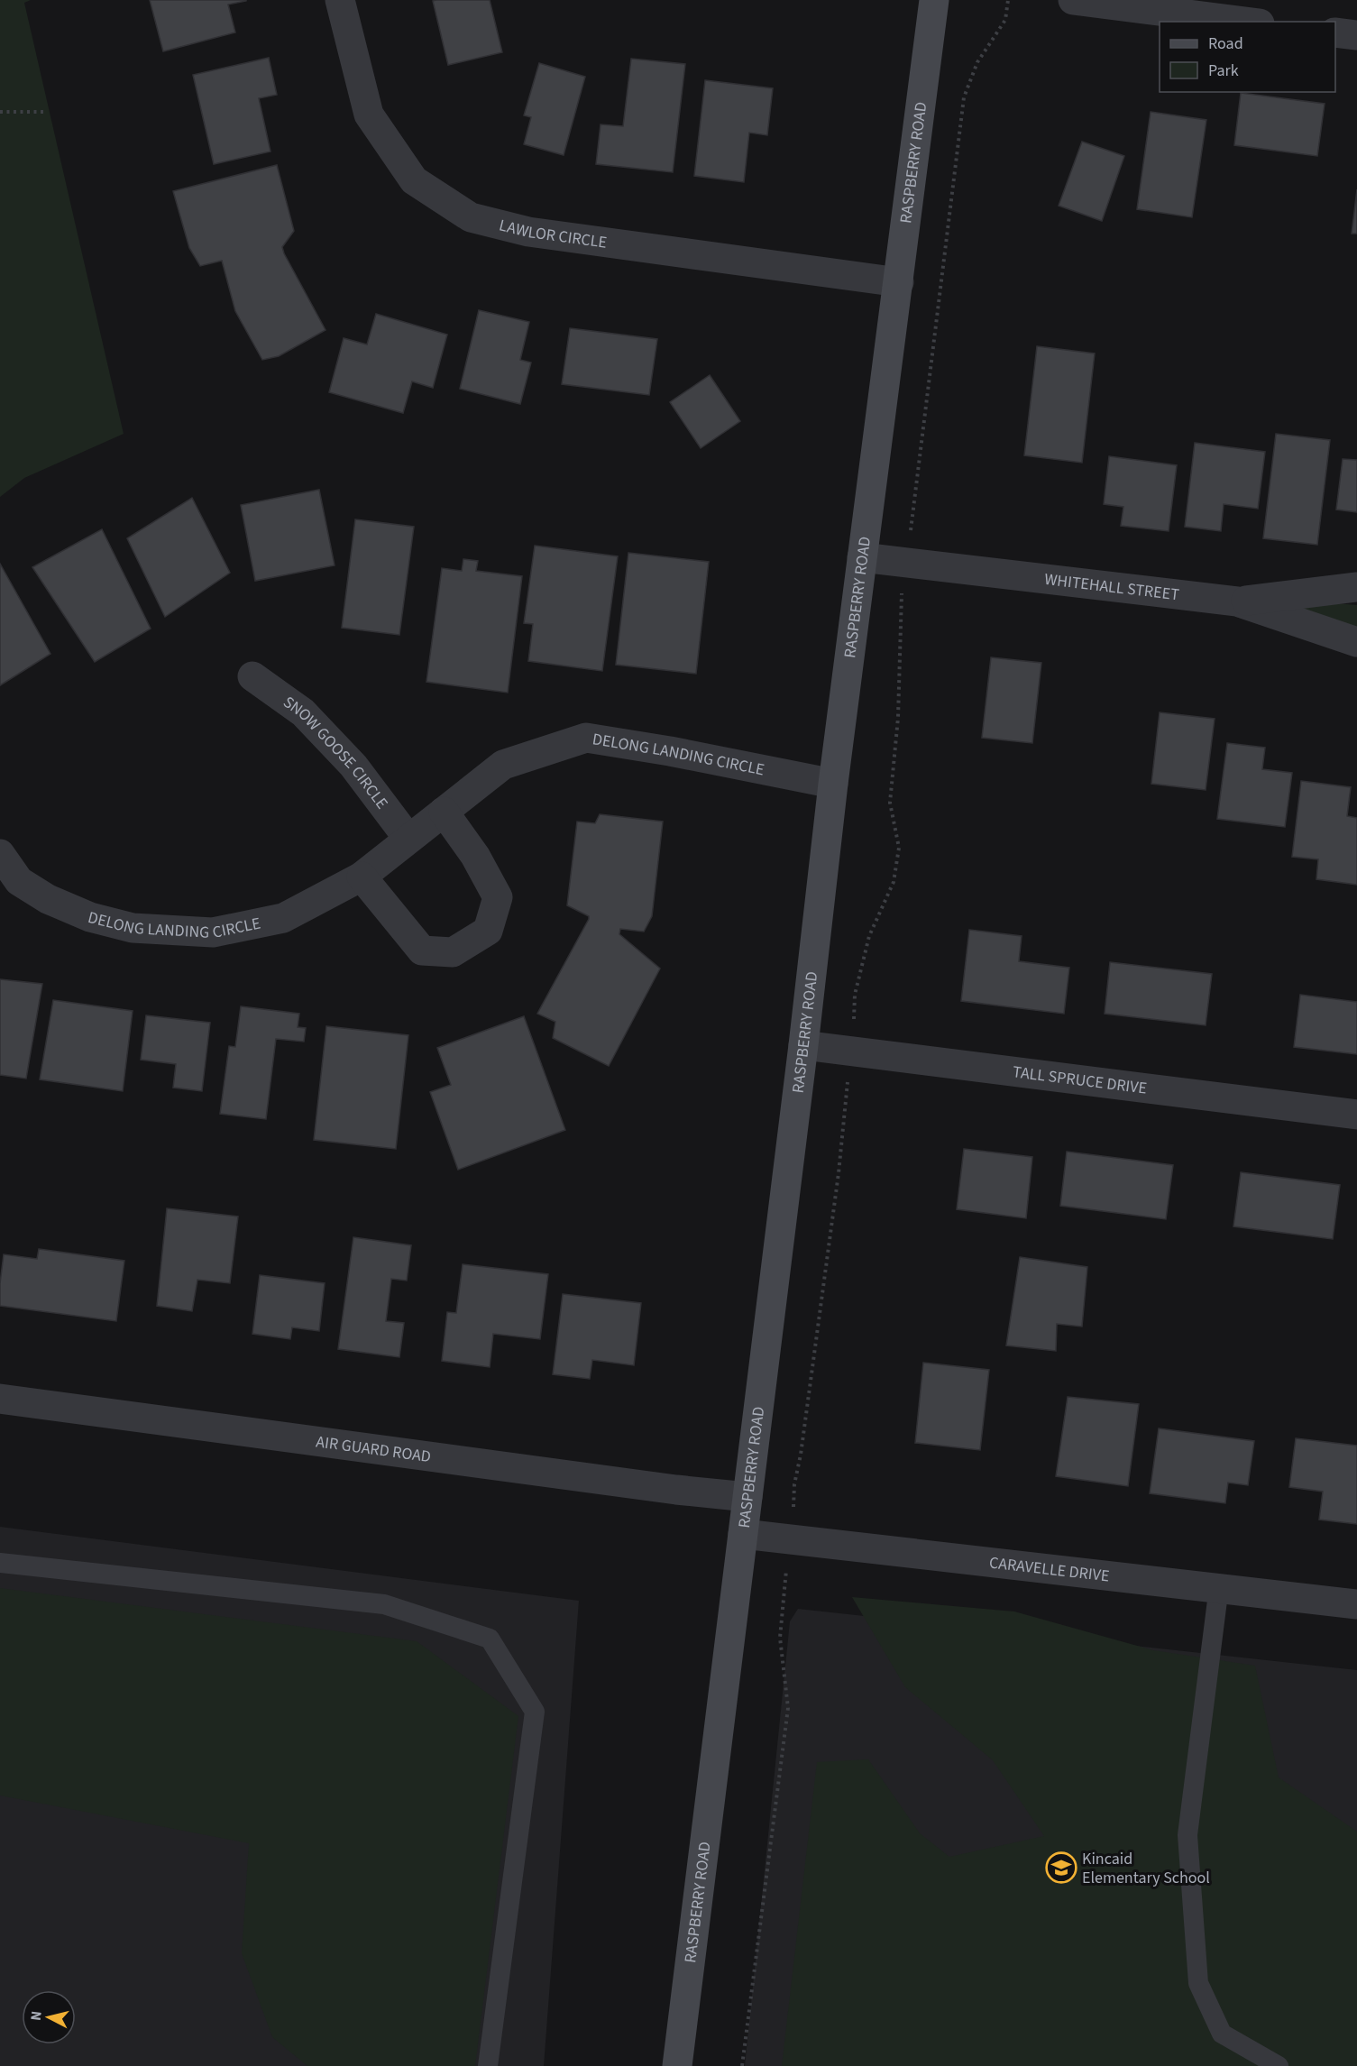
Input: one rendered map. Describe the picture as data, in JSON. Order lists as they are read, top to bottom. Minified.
{"streets":{"main road":["RASPBERRY ROAD"],"street":["LAWLOR CIRCLE","WHITEHALL STREET","SNOW GOOSE CIRCLE","DELONG LANDING CIRCLE","TALL SPRUCE DRIVE","AIR GUARD ROAD","CARAVELLE DRIVE"]},"crossings":[["RASPBERRY ROAD","LAWLOR CIRCLE"],["RASPBERRY ROAD","WHITEHALL STREET"],["RASPBERRY ROAD","DELONG LANDING CIRCLE"],["RASPBERRY ROAD","TALL SPRUCE DRIVE"],["RASPBERRY ROAD","AIR GUARD ROAD"],["RASPBERRY ROAD","CARAVELLE DRIVE"],["SNOW GOOSE CIRCLE","DELONG LANDING CIRCLE"]],"places":{"school or university":["Kincaid Elementary School"]},"legend":["Road","Park"],"north":"left"}
